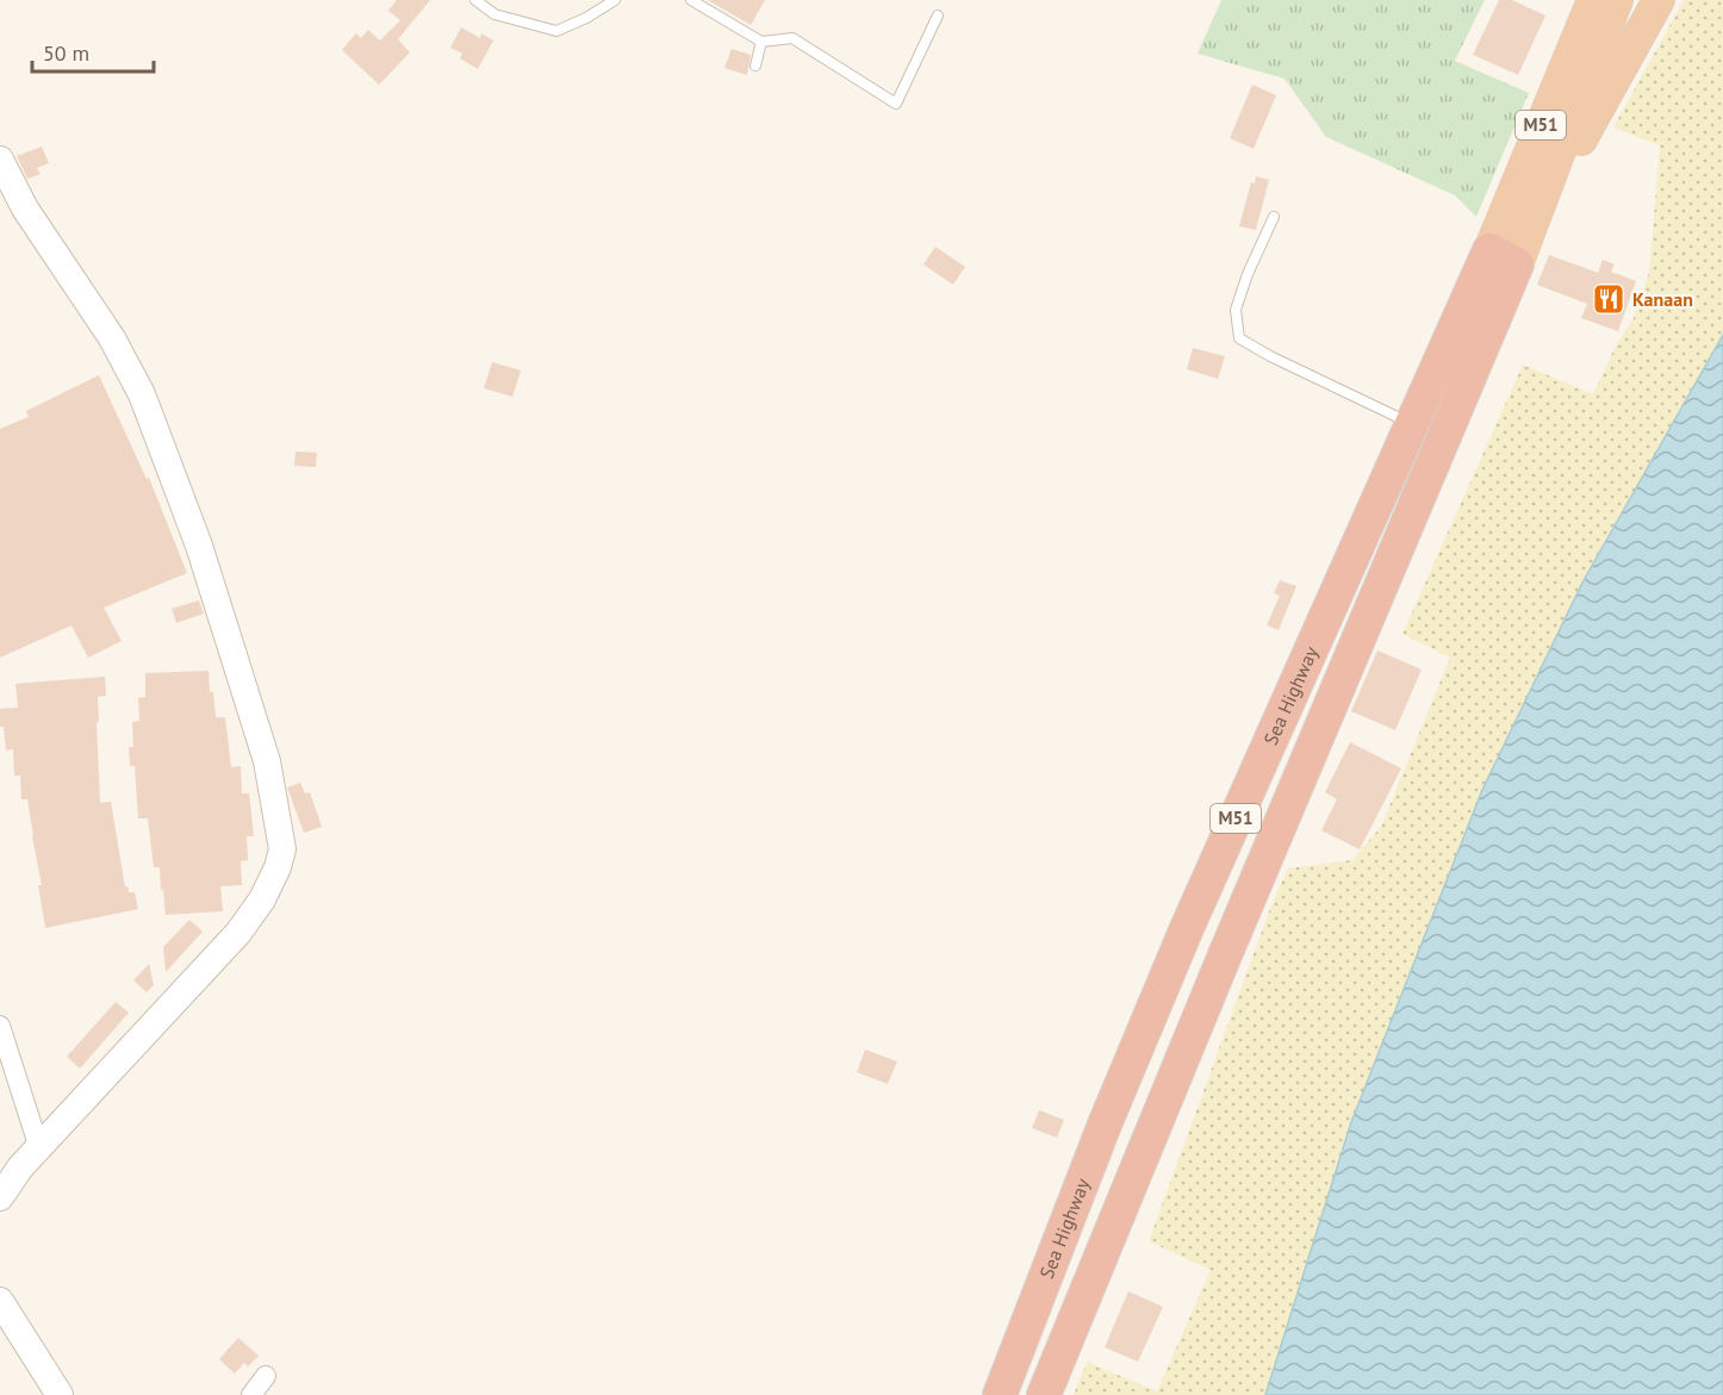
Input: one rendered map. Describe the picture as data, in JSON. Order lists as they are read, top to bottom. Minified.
{"streets":{"highway":["M51","Sea Highway"]},"crossings":[["M51","Sea Highway"]],"places":{"restaurant":["Kanaan"]},"scale_bar":"50 m"}
